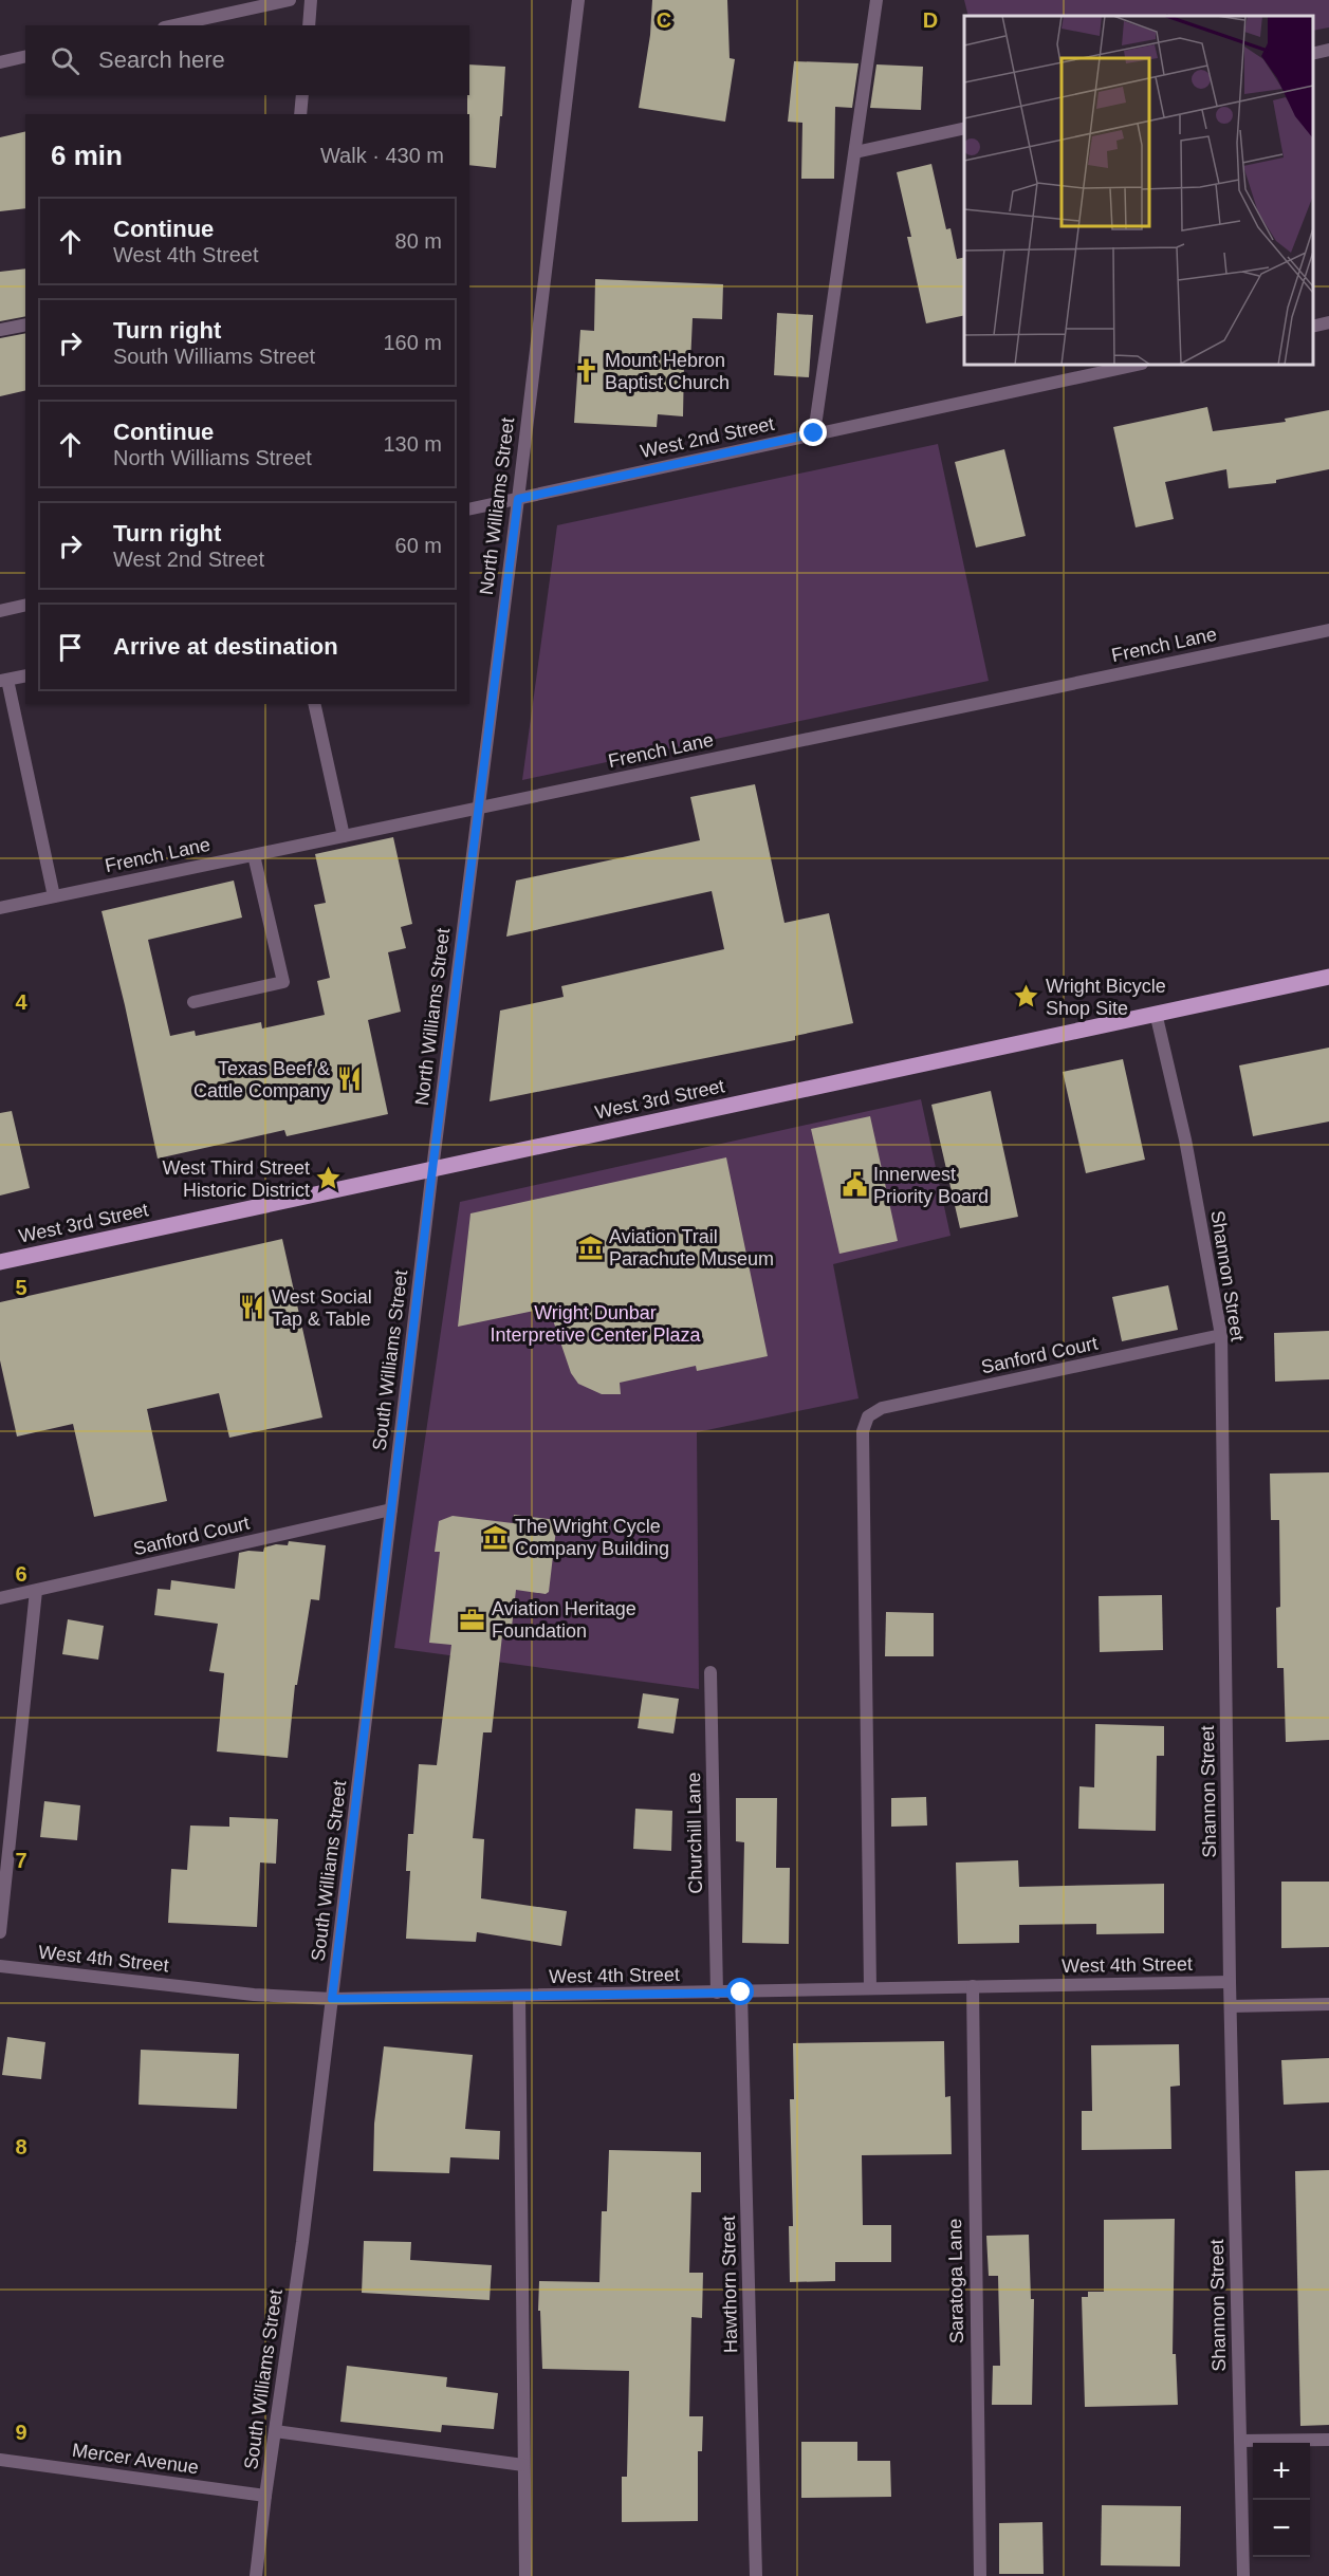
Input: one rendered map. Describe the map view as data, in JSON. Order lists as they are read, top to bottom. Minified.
{"streets":{"main road":["West 3rd Street"],"street":["West 2nd Street","North Williams Street","French Lane","Shannon Street","Sanford Court","South Williams Street","Churchill Lane","West 4th Street","Saratoga Lane","Hawthorn Street","Mercer Avenue"]},"crossings":[["West 2nd Street","North Williams Street"],["North Williams Street","French Lane"],["North Williams Street","West 3rd Street"],["North Williams Street","South Williams Street"],["West 3rd Street","Shannon Street"],["West 3rd Street","South Williams Street"],["Shannon Street","Sanford Court"],["Shannon Street","West 4th Street"],["Sanford Court","South Williams Street"],["Sanford Court","West 4th Street"],["South Williams Street","West 4th Street"],["South Williams Street","Mercer Avenue"],["Churchill Lane","West 4th Street"],["West 4th Street","Saratoga Lane"],["West 4th Street","Hawthorn Street"]],"parks":["Wright Dunbar Interpretive Center Plaza"],"places":{"church":["Mount Hebron Baptist Church"],"place":["Wright Bicycle Shop Site","West Third Street Historic District"],"restaurant":["Texas Beef & Cattle Company","West Social Tap & Table"],"public building":["Innerwest Priority Board"],"museum":["Aviation Trail Parachute Museum","The Wright Cycle Company Building"],"office":["Aviation Heritage Foundation"]},"page":{"search":"Search here","heading":["6 min","Walk · 430 m"],"list":[["Continue","West 4th Street","80 m"],["Turn right","South Williams Street","160 m"],["Continue","North Williams Street","130 m"],["Turn right","West 2nd Street","60 m"],"Arrive at destination"],"map_buttons":["+","−"]},"grid":{"columns":["C","D"],"rows":["4","5","6","7","8","9"]}}
